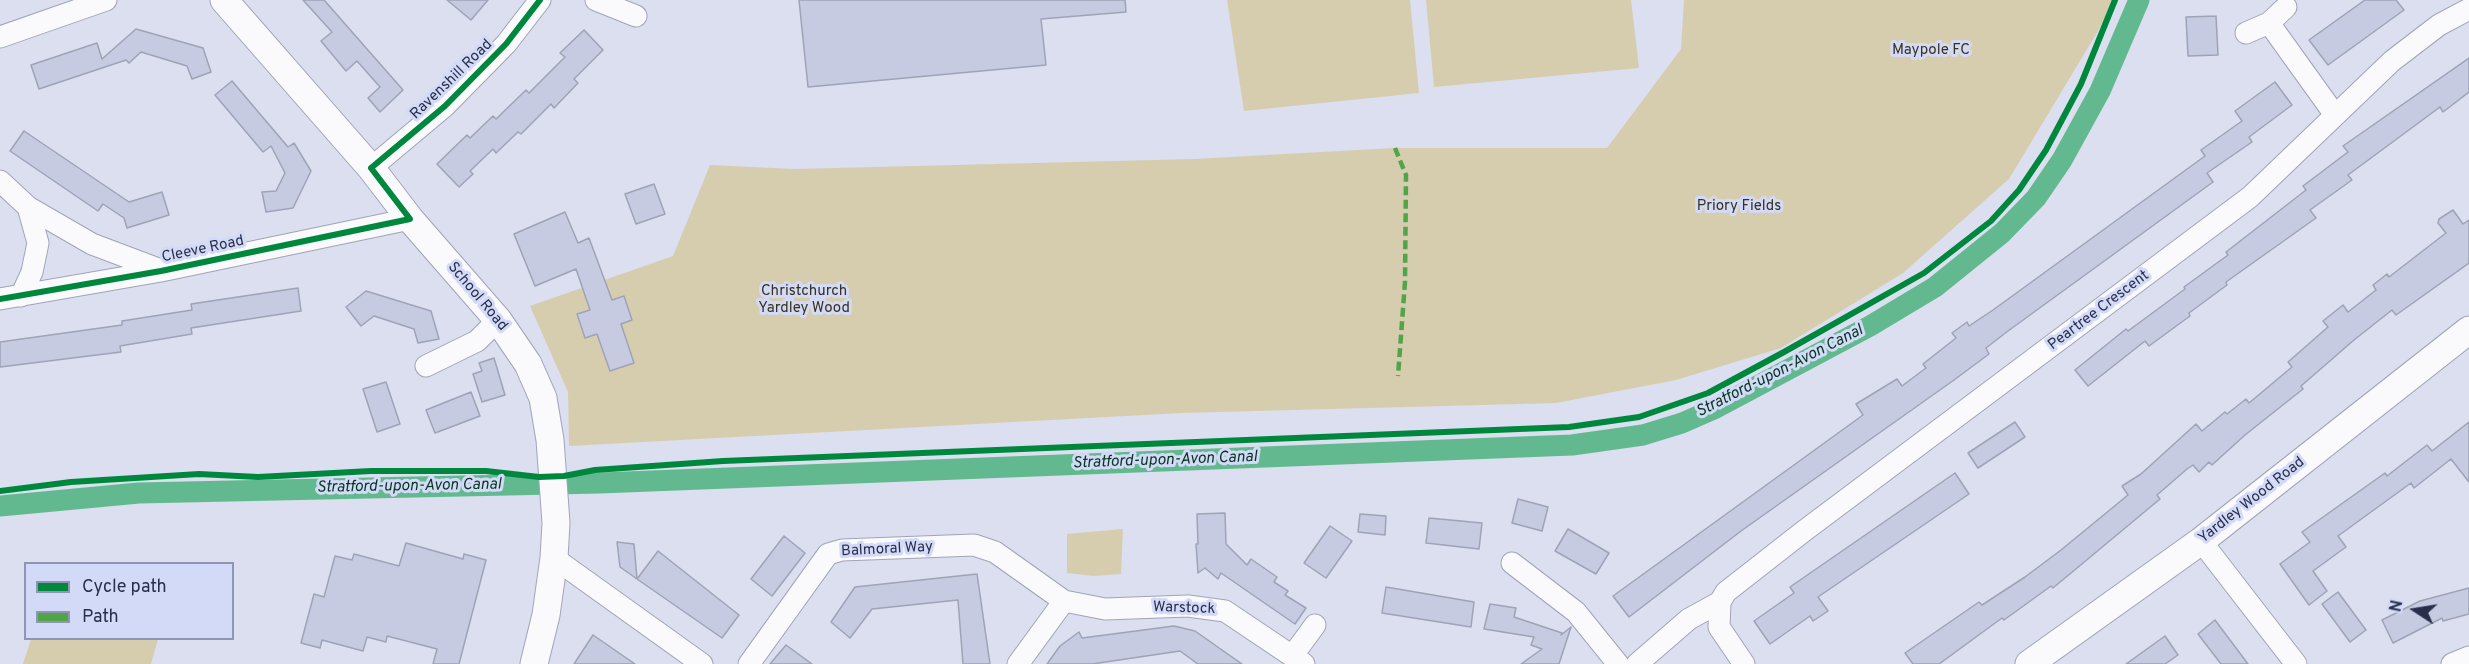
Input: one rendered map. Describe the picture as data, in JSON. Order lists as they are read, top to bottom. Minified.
{"streets":{"street":["Ravenshill Road","Cleeve Road","School Road","Peartree Crescent","Yardley Wood Road","Balmoral Way","Warstock"]},"crossings":[["Ravenshill Road","School Road"],["Cleeve Road","School Road"],["Balmoral Way","Warstock"]],"water":["Stratford-upon-Avon Canal"],"parks":["Maypole FC","Priory Fields","Christchurch Yardley Wood"],"legend":["Cycle path","Path"],"north":"left"}
